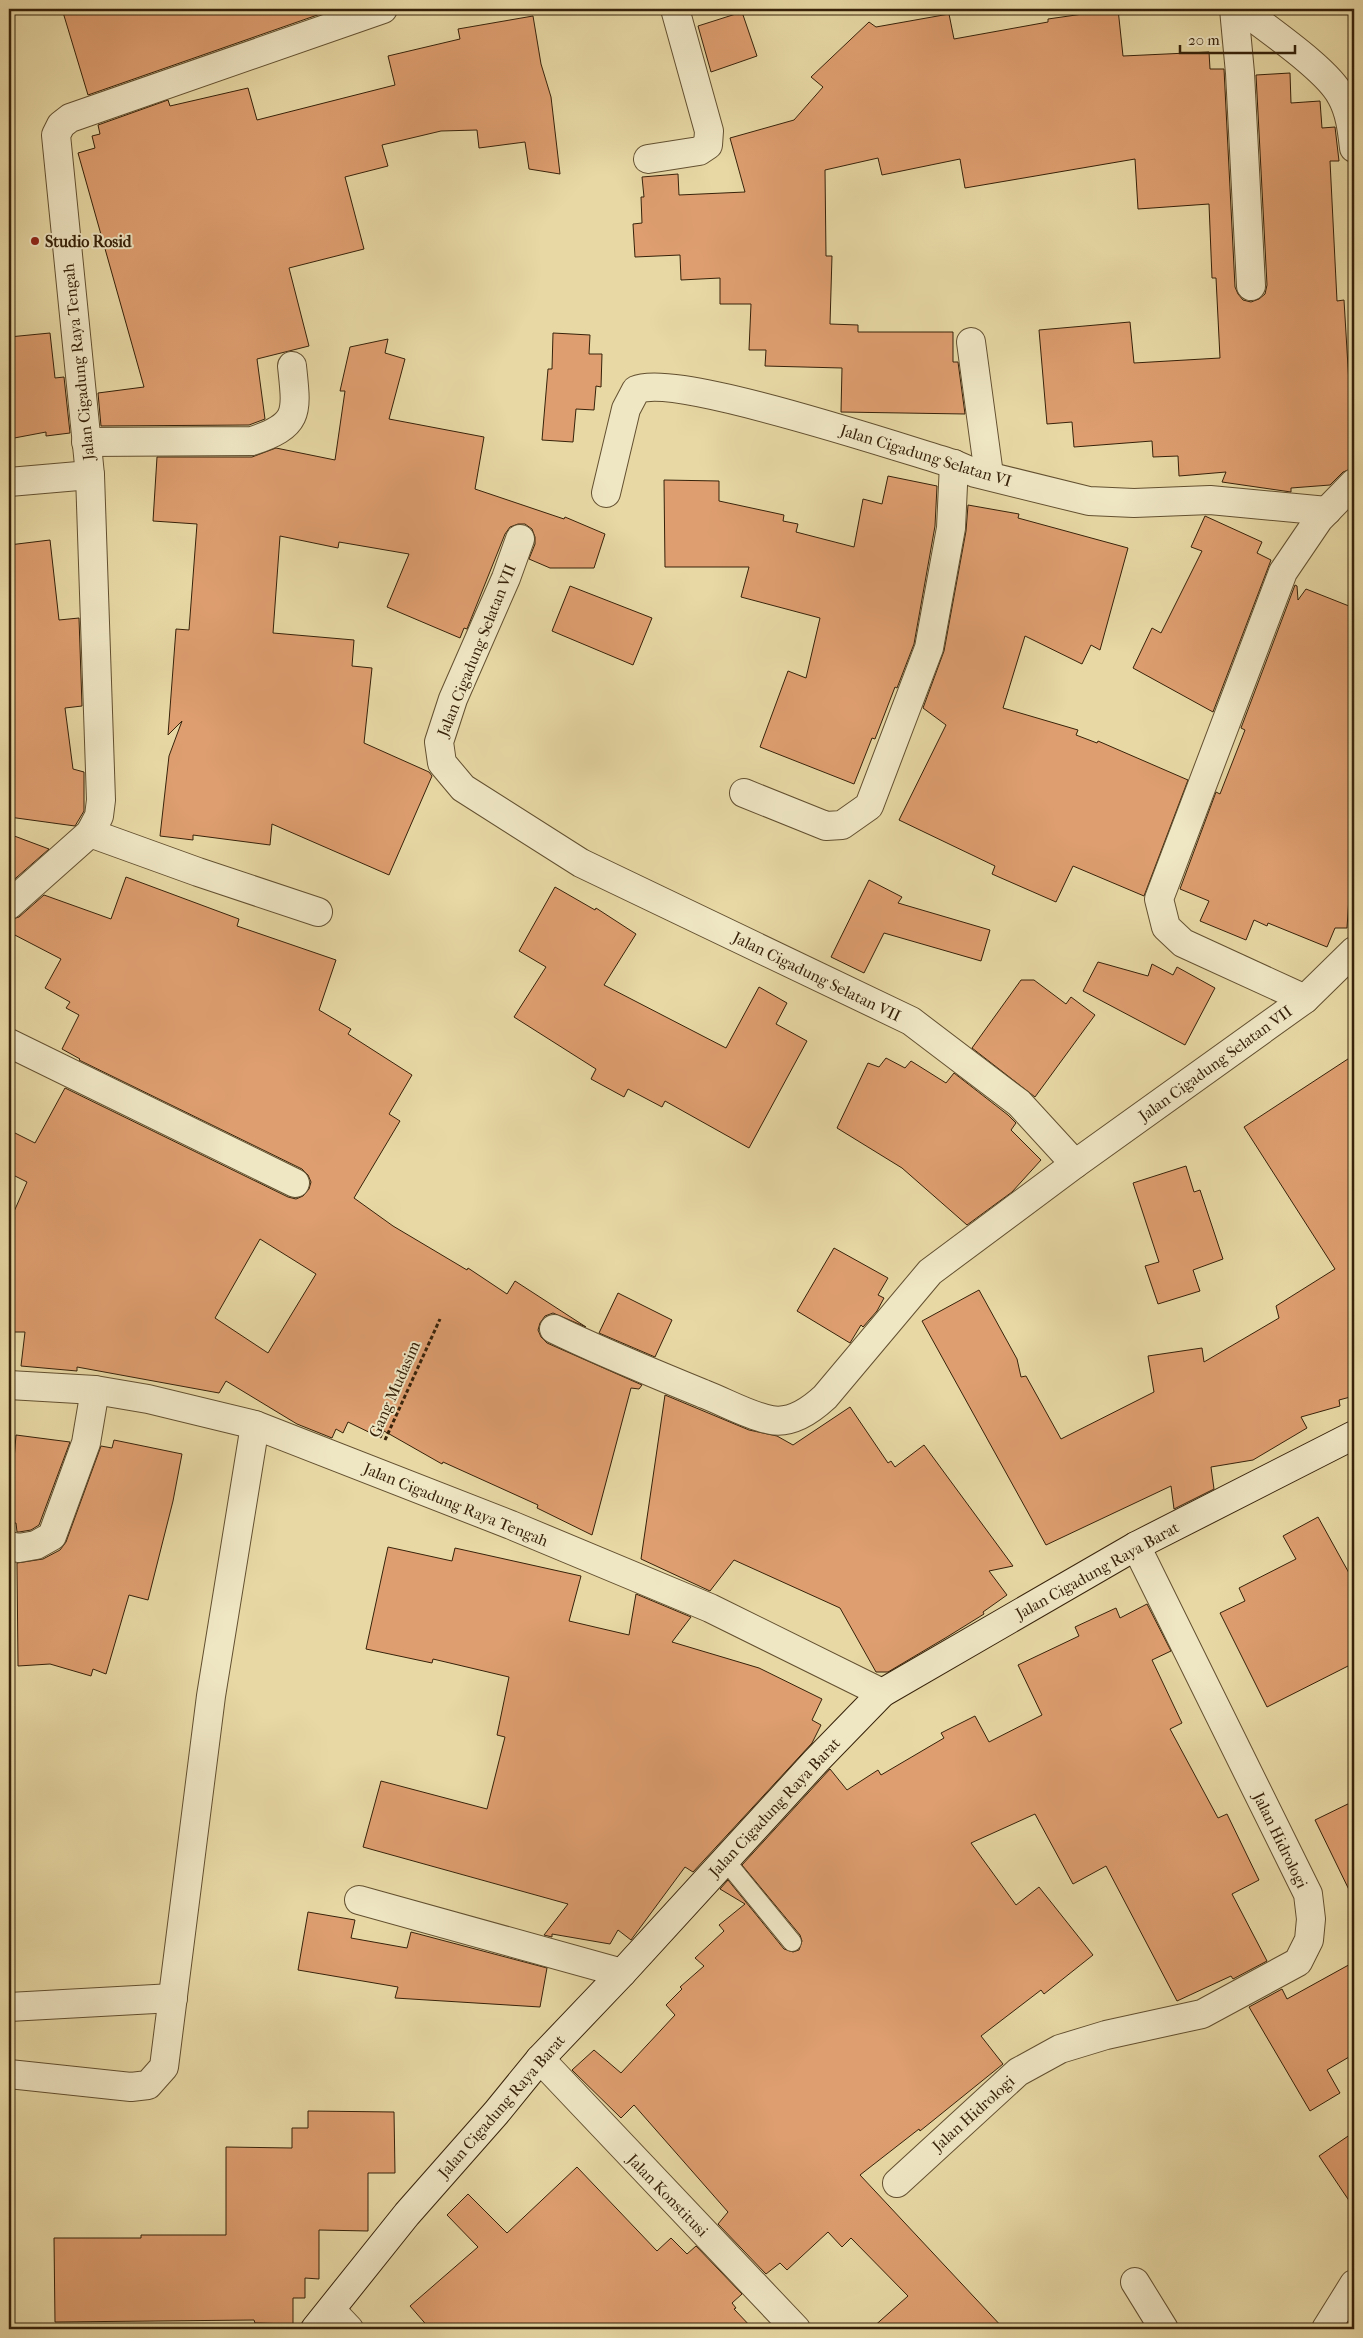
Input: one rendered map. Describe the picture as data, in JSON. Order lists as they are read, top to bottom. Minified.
{"streets":{"street":["Jalan Cigadung Raya Tengah","Jalan Cigadung Selatan VI","Jalan Cigadung Selatan VII","Jalan Cigadung Raya Barat","Jalan Hidrologi","Jalan Konstitusi"],"path":["Gang Mudasim"]},"crossings":[["Jalan Cigadung Raya Tengah","Gang Mudasim"],["Jalan Cigadung Raya Tengah","Jalan Cigadung Raya Barat"],["Jalan Cigadung Raya Barat","Jalan Hidrologi"],["Jalan Cigadung Raya Barat","Jalan Konstitusi"]],"places":["Studio Rosid"],"scale_bar":"20 m"}
